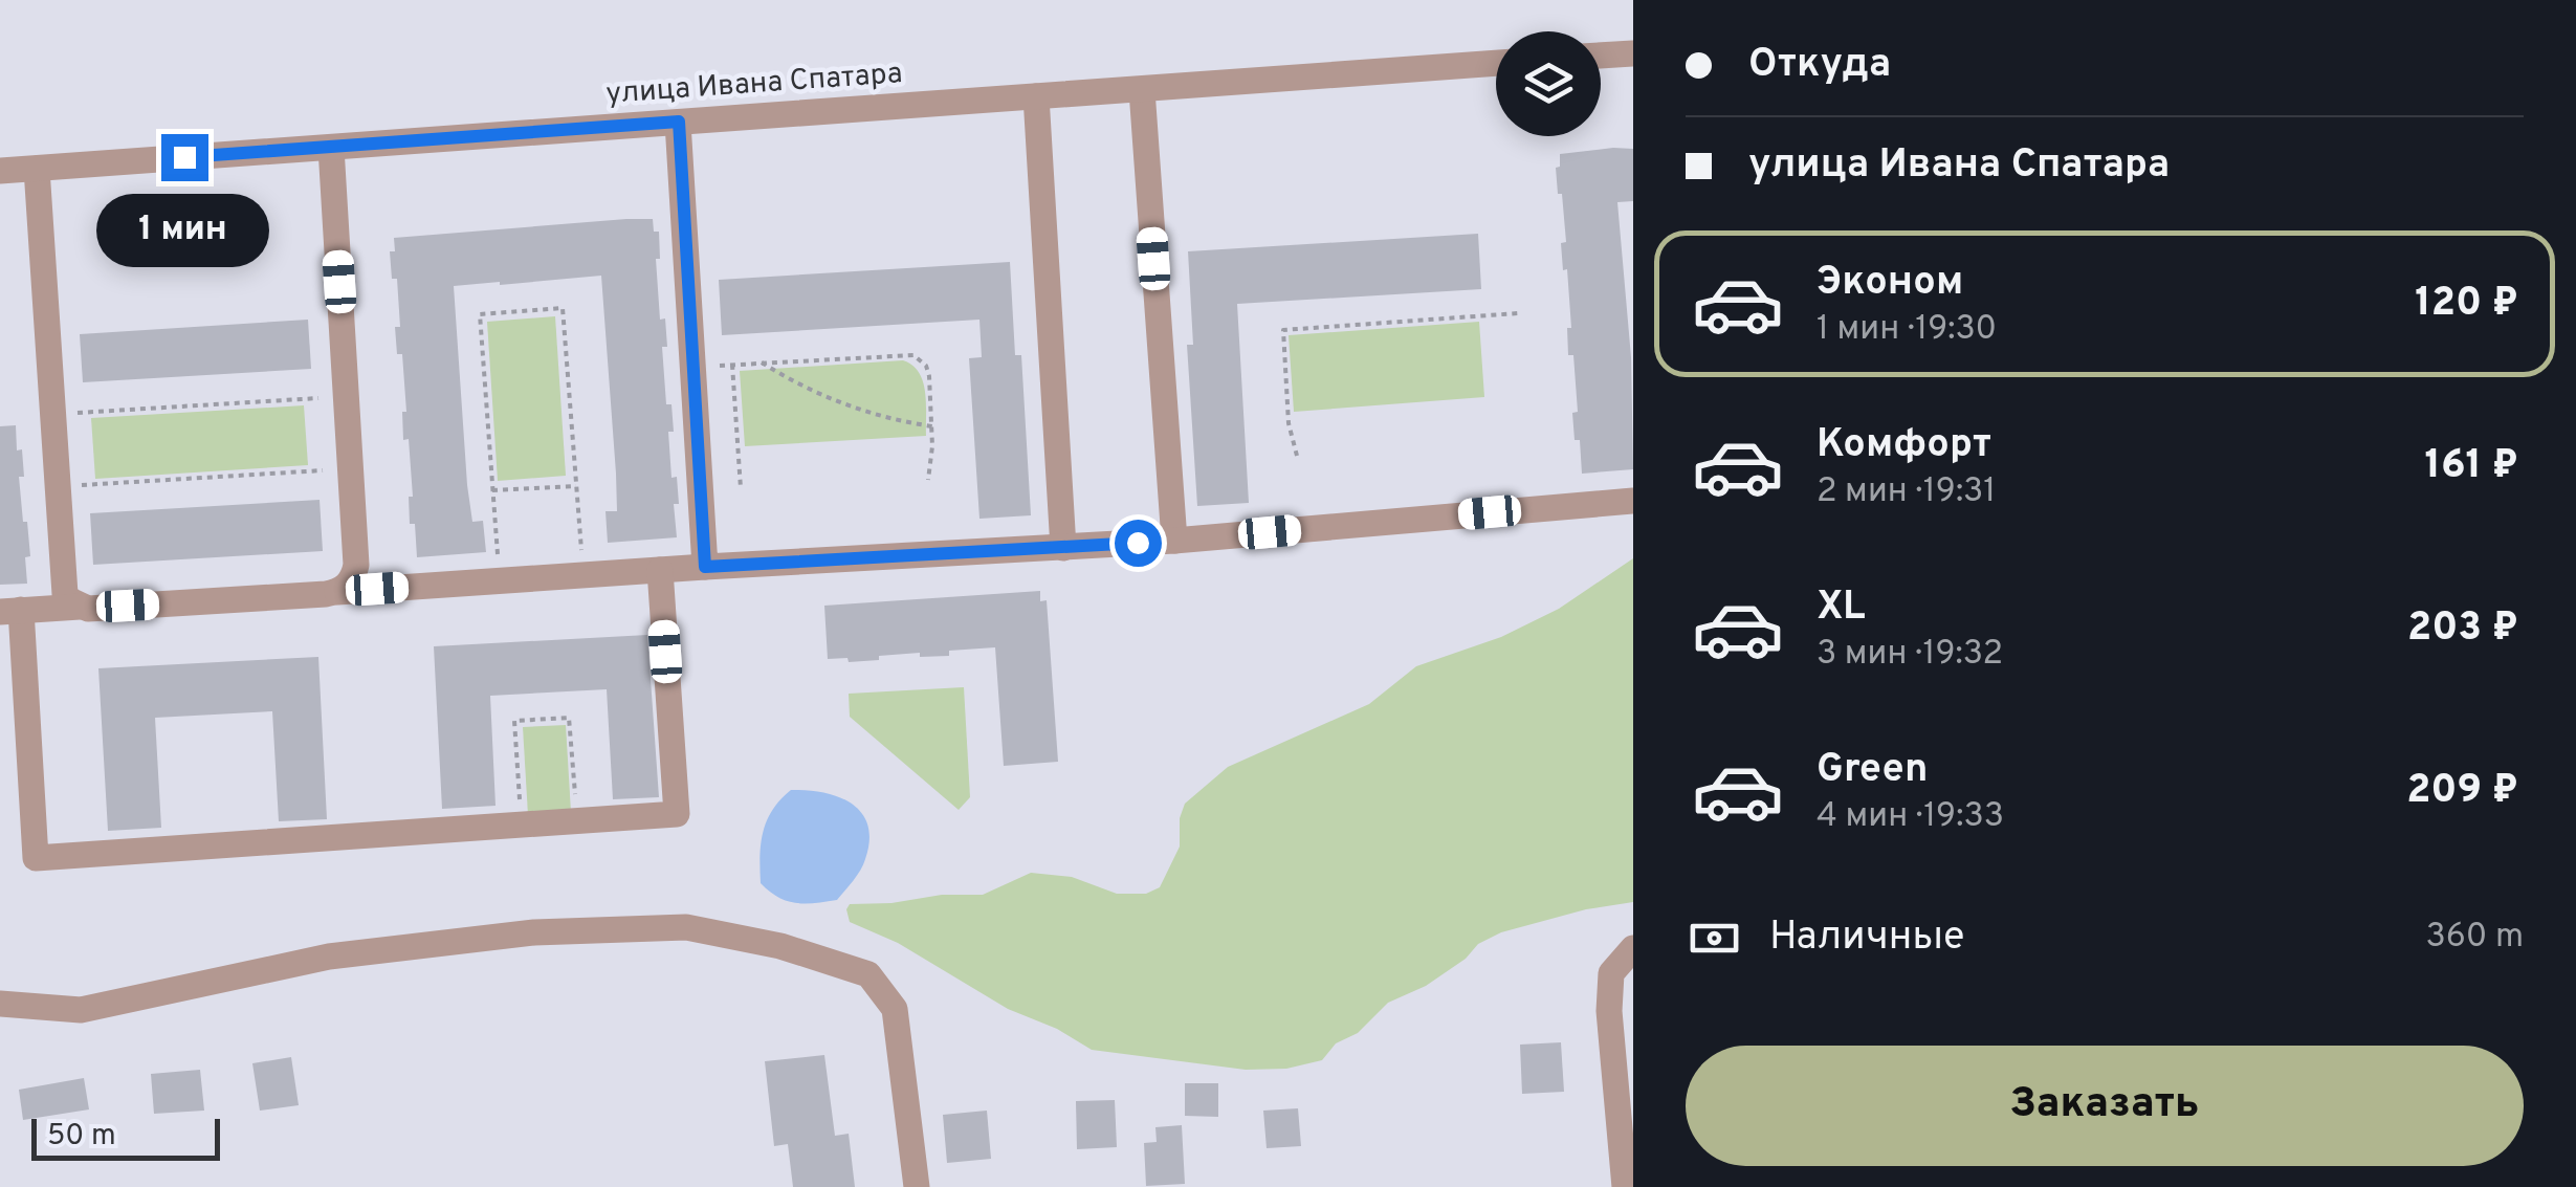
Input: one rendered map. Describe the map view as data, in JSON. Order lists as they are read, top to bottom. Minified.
{"streets":{"street":["улица Ивана Спатара"]},"scale_bar":"50 m","page":{"banner":["Откуда","улица Ивана Спатара"],"bubble":"1 мин","list":[{"name":"Эконом","note":"1 мин · 19:30","value":"120 ₽"},{"name":"Комфорт","note":"2 мин · 19:31","value":"161 ₽"},{"name":"XL","note":"3 мин · 19:32","value":"203 ₽"},{"name":"Green","note":"4 мин · 19:33","value":"209 ₽"}],"pay":["Наличные","360 m"],"buttons":"Заказать","scale":"50 m"}}
